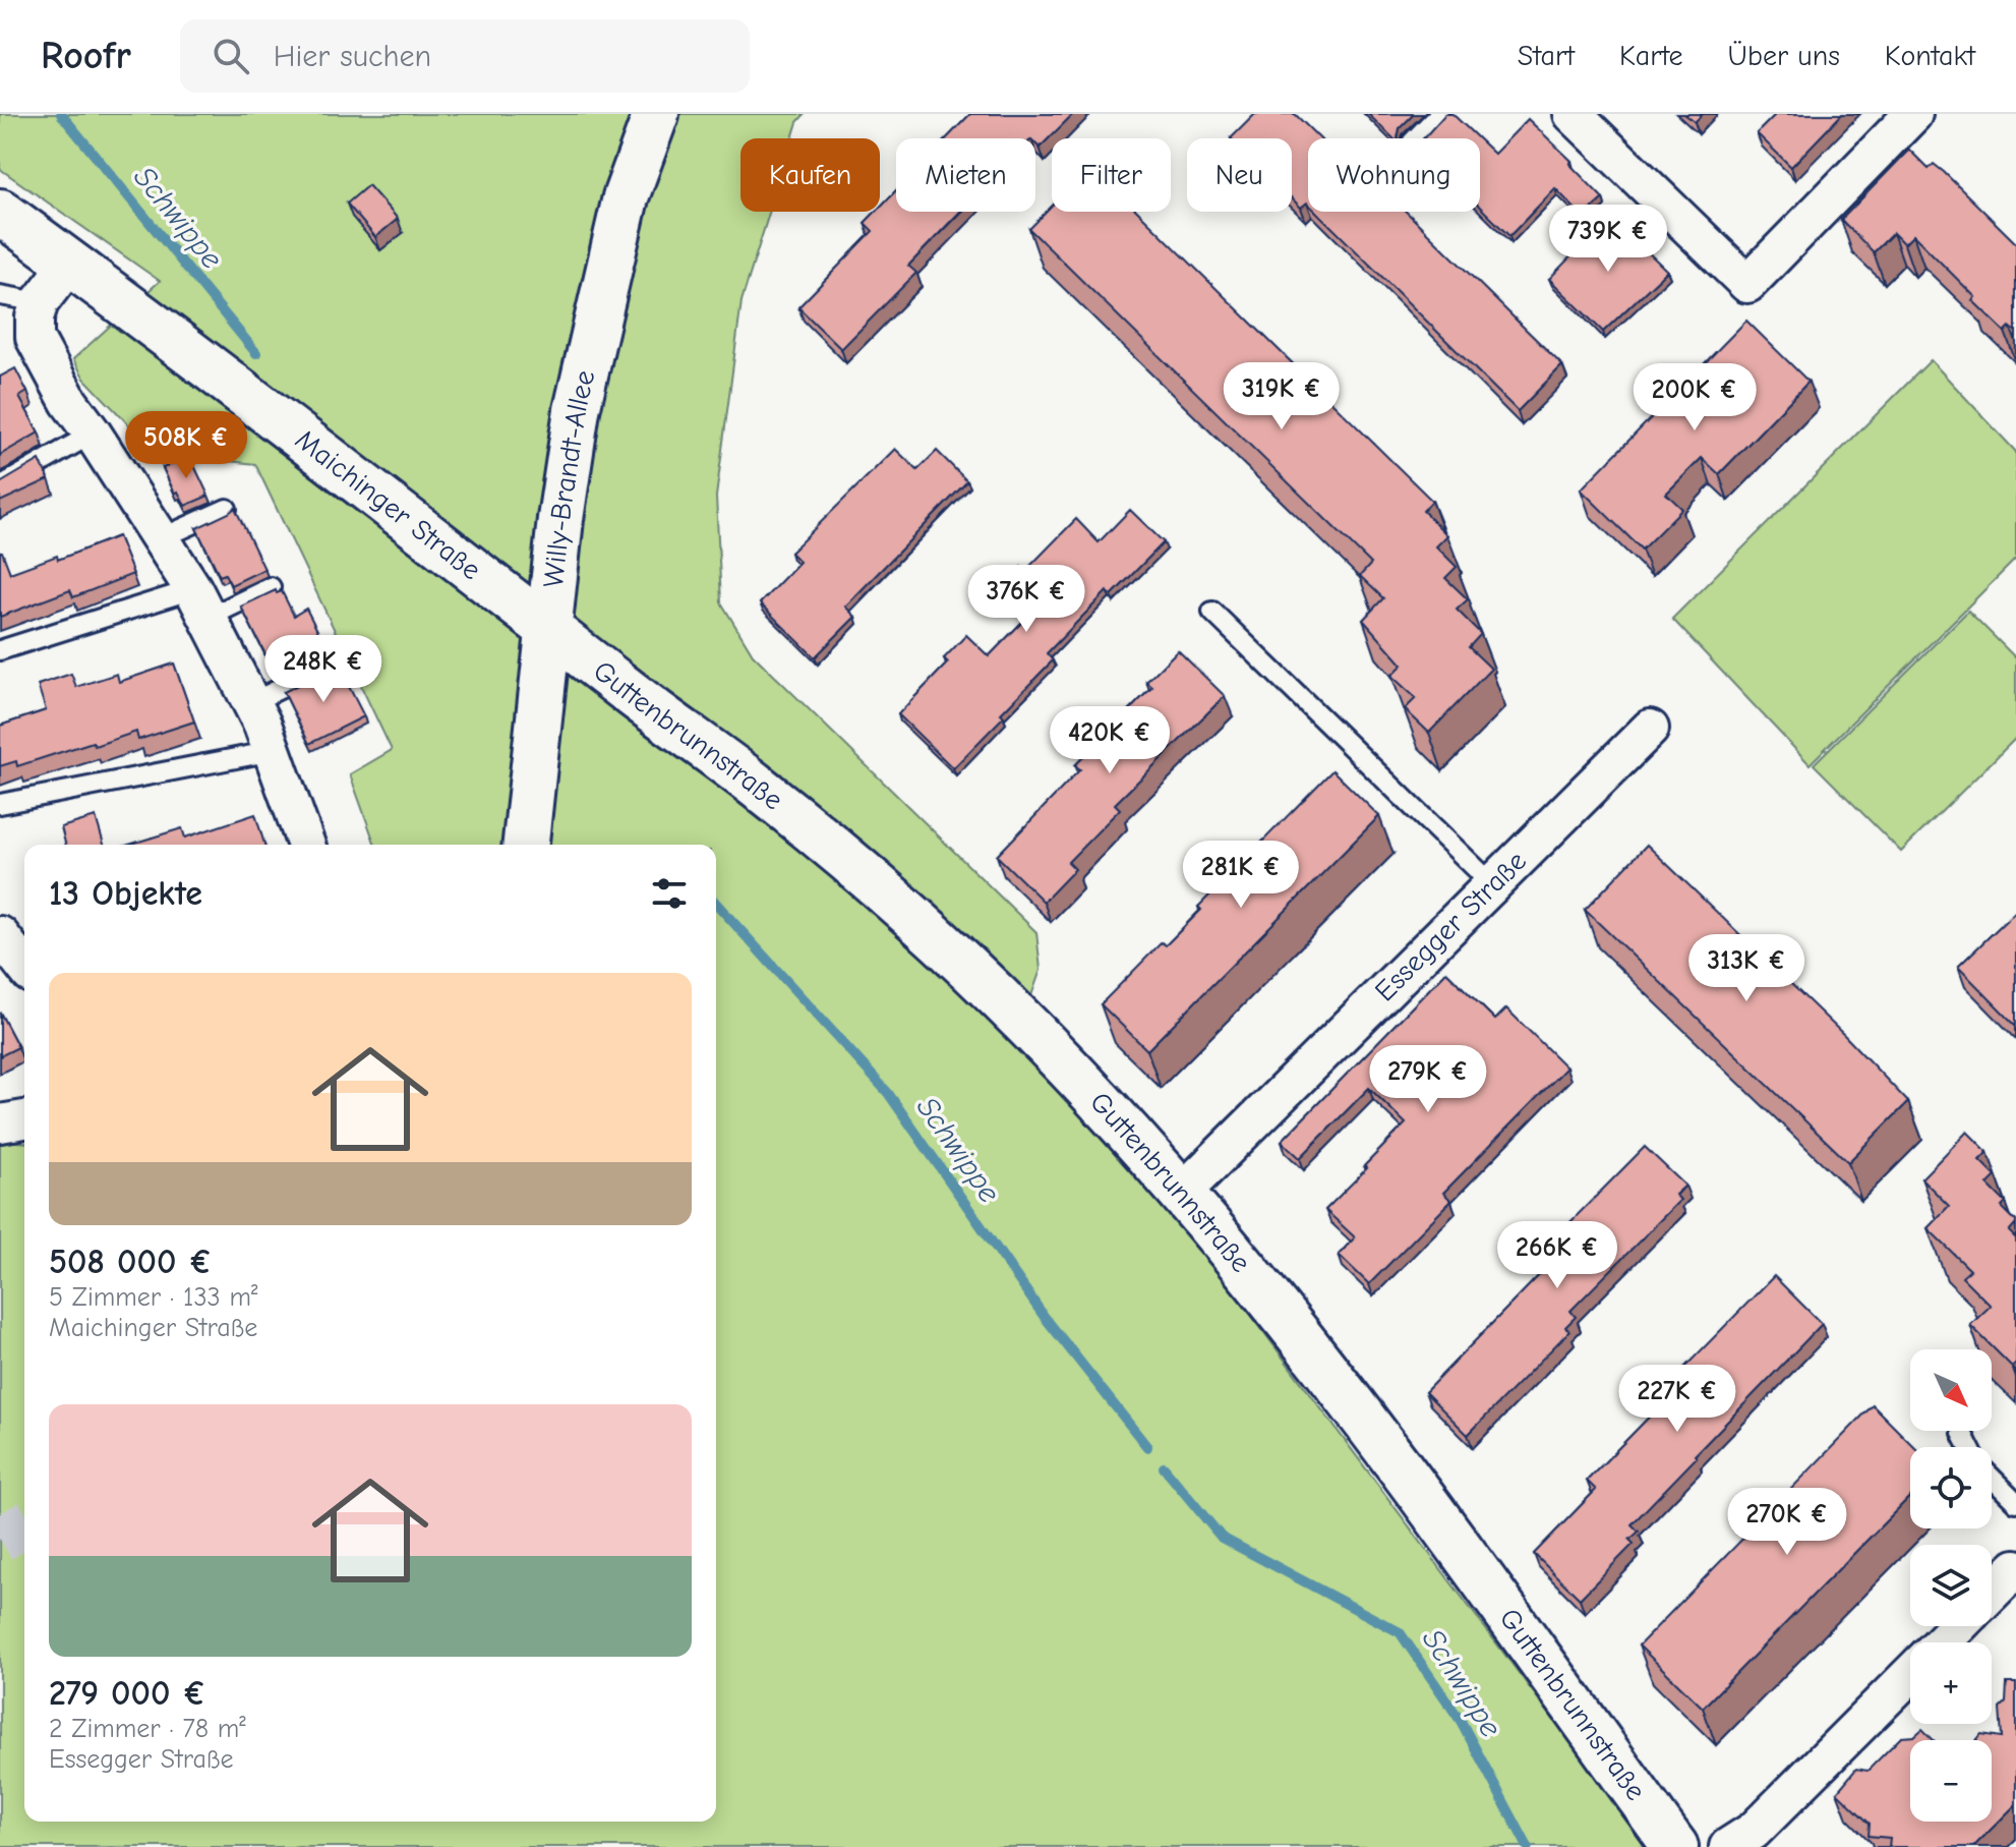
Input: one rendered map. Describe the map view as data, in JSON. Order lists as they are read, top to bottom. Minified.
{"streets":{"street":["Willy-Brandt-Allee","Maichinger Straße","Guttenbrunnstraße","Essegger Straße"]},"crossings":[["Willy-Brandt-Allee","Maichinger Straße"],["Willy-Brandt-Allee","Guttenbrunnstraße"],["Maichinger Straße","Guttenbrunnstraße"],["Guttenbrunnstraße","Essegger Straße"]],"water":["Schwippe"],"north":"bottom right","page":{"header":"Roofr","search":"Hier suchen","nav":["Start","Karte","Über uns","Kontakt"],"chip":["Kaufen","Mieten","Filter","Neu","Wohnung"],"price":["739K €","319K €","200K €","508K €","376K €","248K €","420K €","281K €","313K €","279K €","266K €","227K €","270K €"],"heading":"13 Objekte","list":[{"name":"508 000 €","note":"5 Zimmer · 133 m² · Maichinger Straße"},{"name":"279 000 €","note":"2 Zimmer · 78 m² · Essegger Straße"}],"map_buttons":["+","−"]}}
